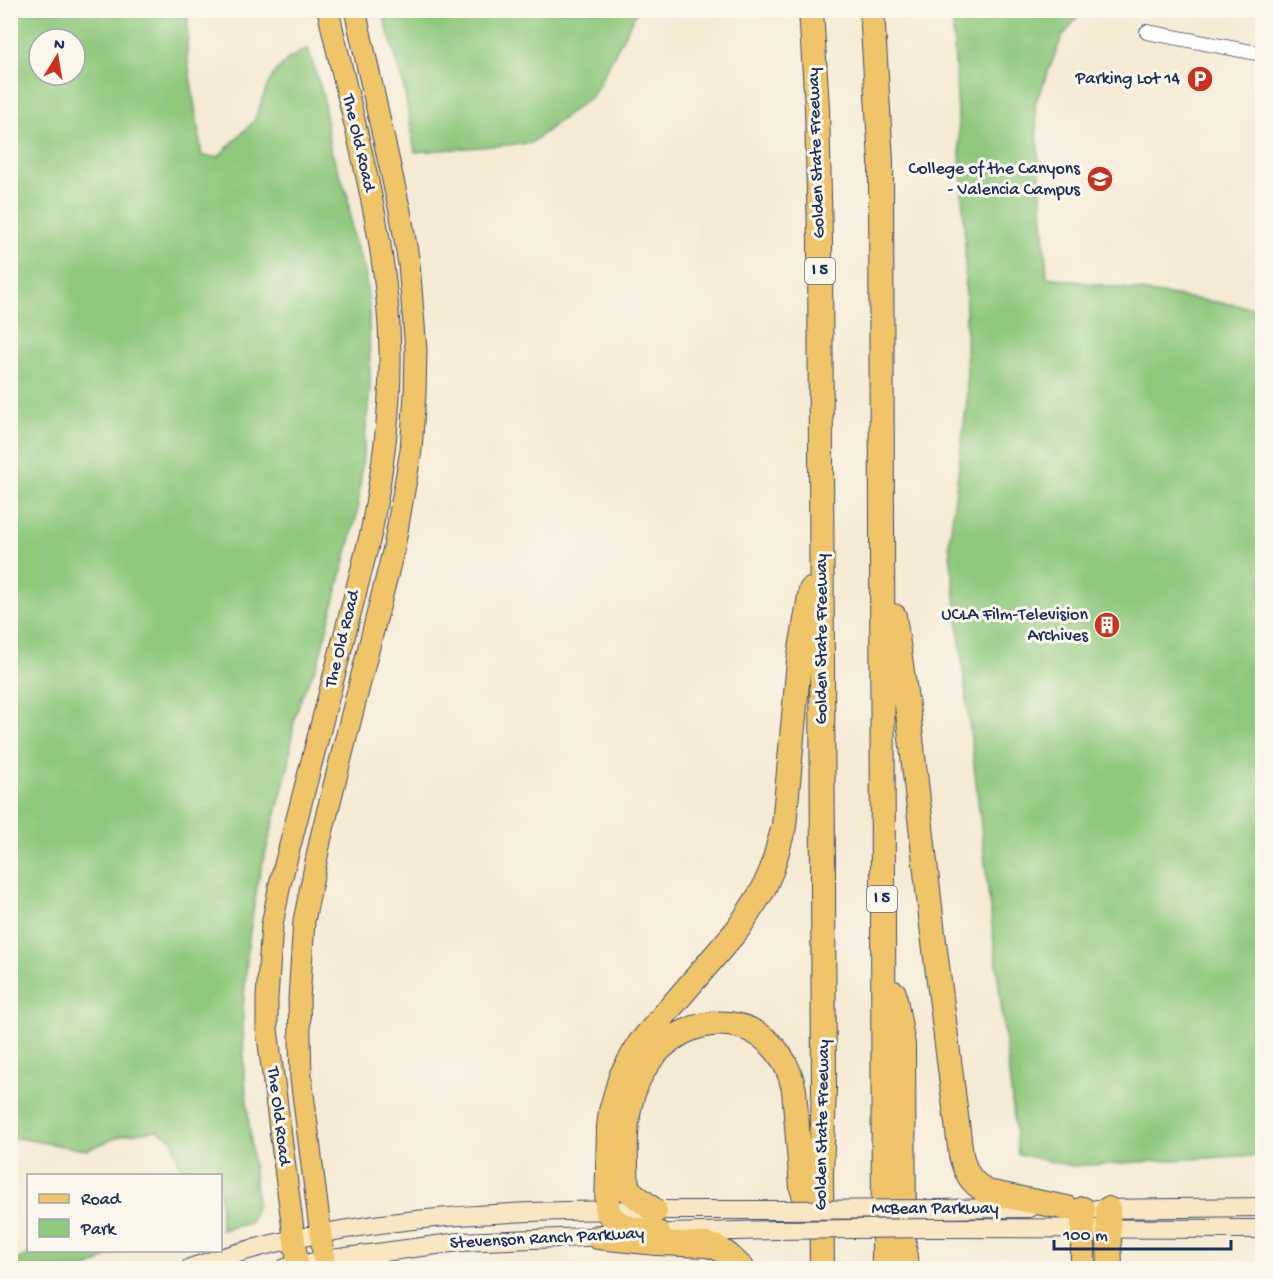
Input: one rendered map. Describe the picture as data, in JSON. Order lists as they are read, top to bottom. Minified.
{"streets":{"highway":["Golden State Freeway","I 5"],"main road":["The Old Road","McBean Parkway","Stevenson Ranch Parkway"]},"crossings":[["The Old Road","Stevenson Ranch Parkway"],["McBean Parkway","Stevenson Ranch Parkway"]],"places":{"parking":["Parking Lot 14"],"school or university":["College of the Canyons - Valencia Campus"],"building":["UCLA Film-Television Archives"]},"legend":["Road","Park"],"scale_bar":"100 m","north":"top"}
